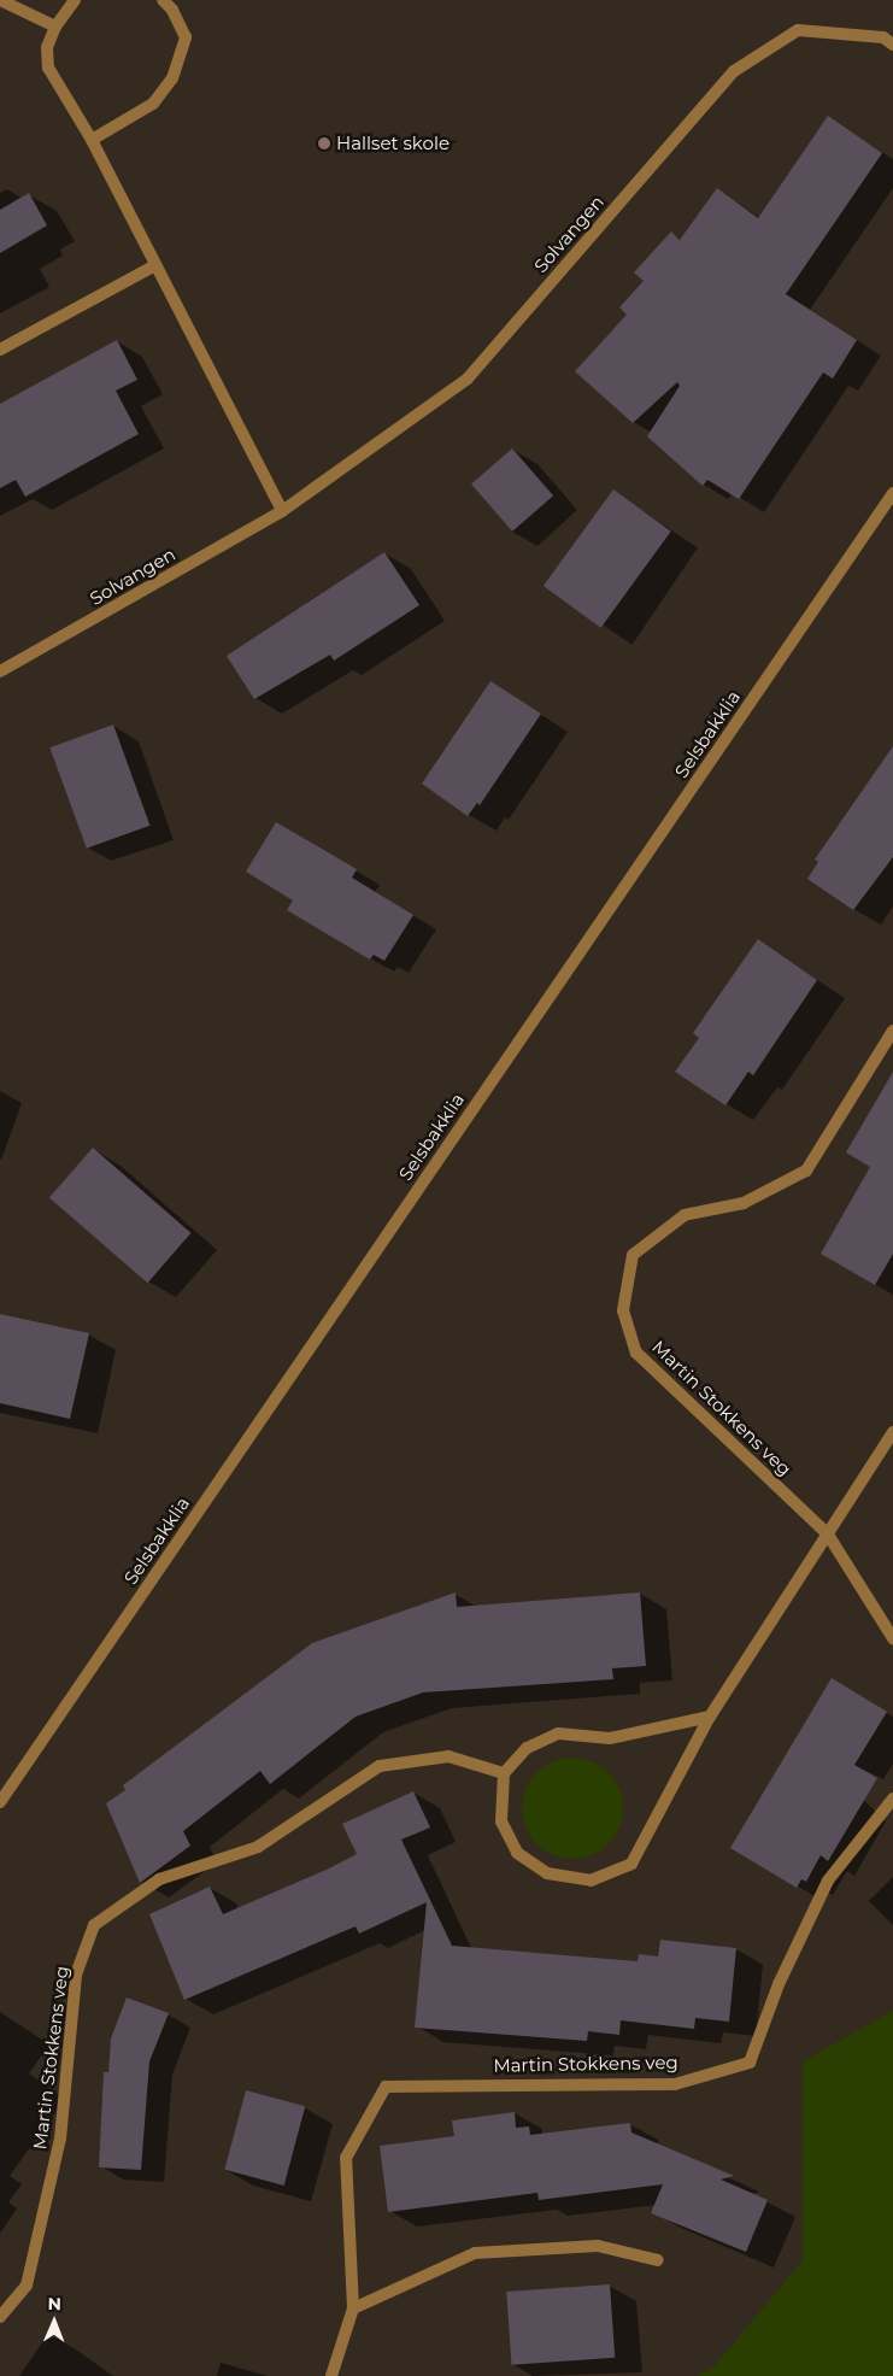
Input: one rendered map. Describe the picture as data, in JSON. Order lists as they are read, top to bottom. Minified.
{"streets":{"street":["Solvangen","Selsbakklia","Martin Stokkens veg"]},"places":["Hallset skole"],"north":"top"}
